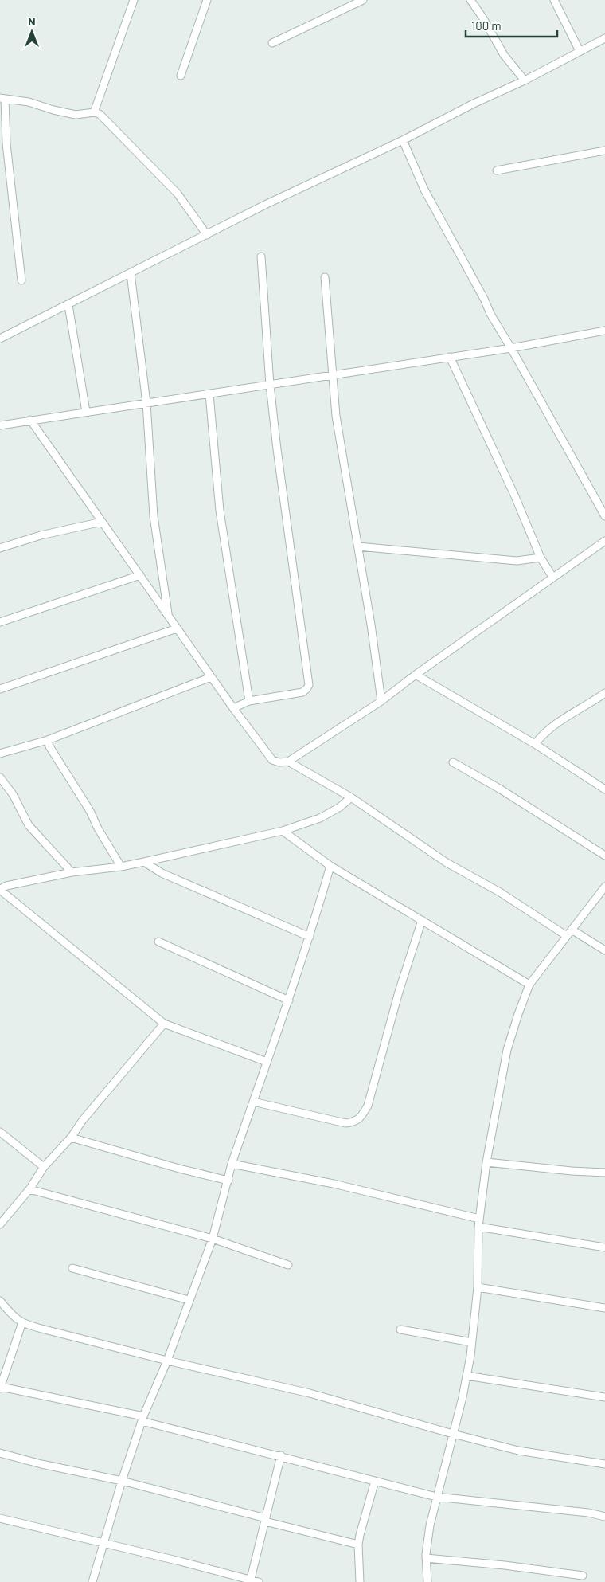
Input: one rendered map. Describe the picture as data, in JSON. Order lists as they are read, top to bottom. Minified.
{"scale_bar":"100 m","north":"top"}
